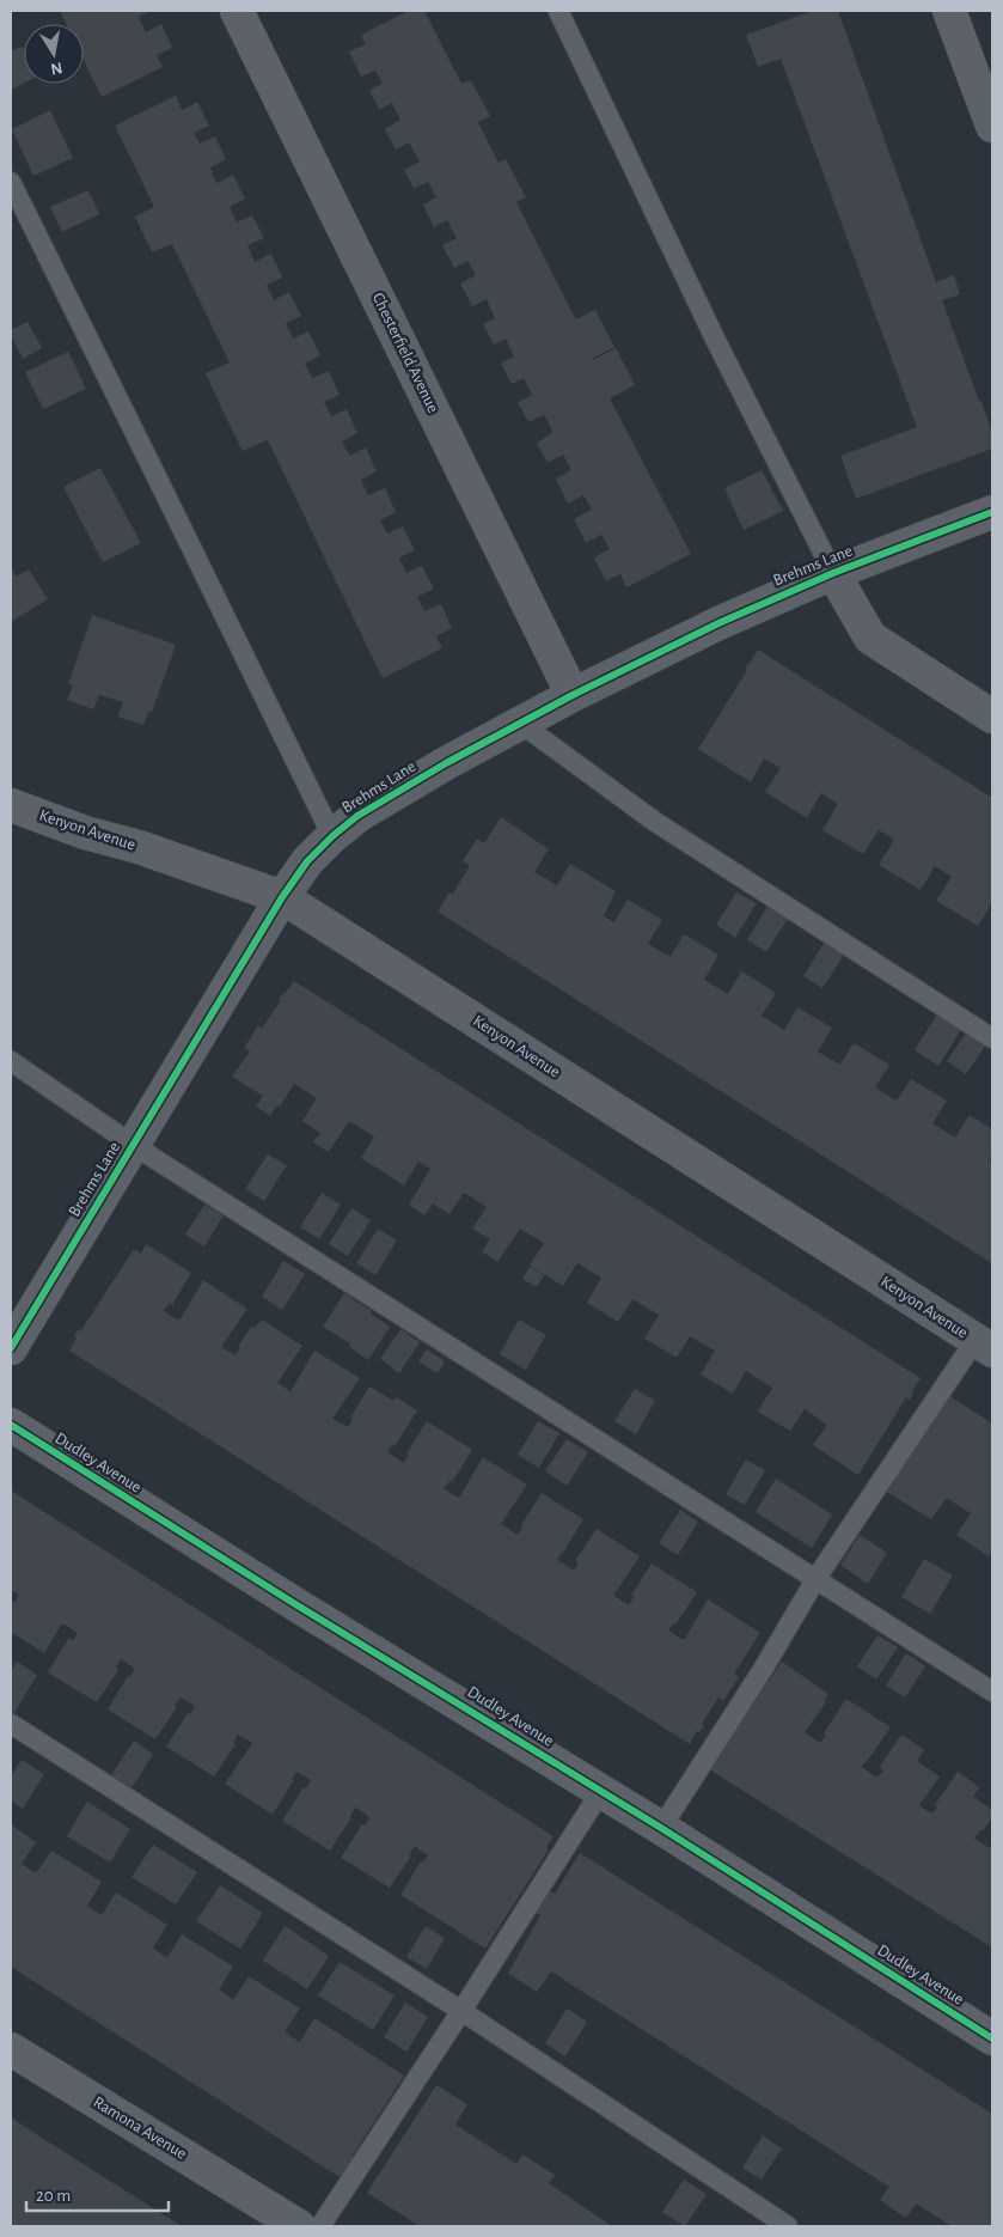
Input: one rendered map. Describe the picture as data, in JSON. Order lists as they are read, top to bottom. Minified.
{"streets":{"street":["Chesterfield Avenue","Brehms Lane","Kenyon Avenue","Dudley Avenue","Ramona Avenue"]},"crossings":[["Chesterfield Avenue","Brehms Lane"],["Brehms Lane","Kenyon Avenue"]],"scale_bar":"20 m","north":"bottom"}
